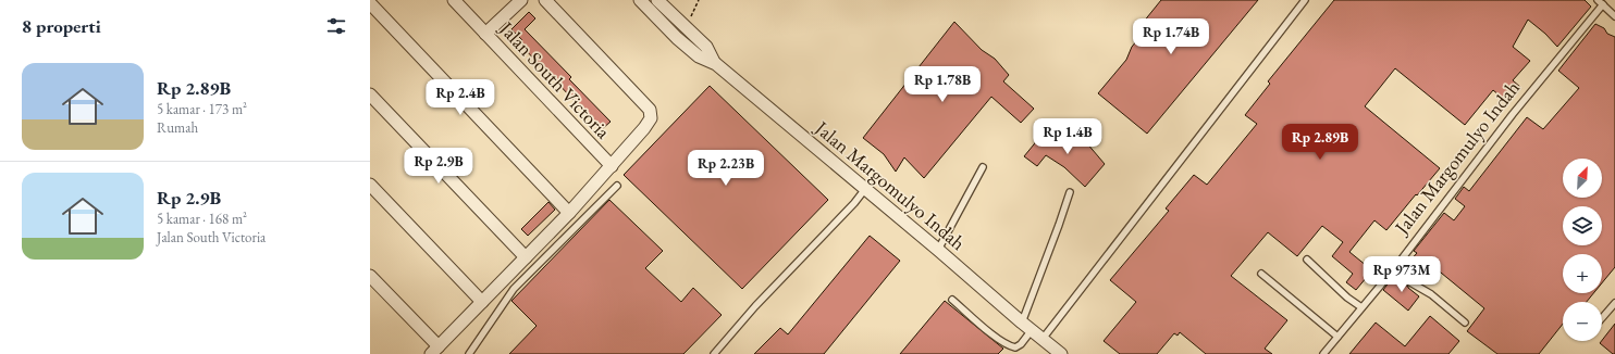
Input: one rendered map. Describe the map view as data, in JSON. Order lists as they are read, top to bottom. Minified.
{"streets":{"street":["Jalan South Victoria","Jalan Margomulyo Indah"]},"north":"top right","page":{"heading":"8 properti","price":["Rp 1.74B","Rp 1.78B","Rp 2.4B","Rp 1.4B","Rp 2.89B","Rp 2.9B","Rp 2.23B","Rp 973M"],"list":[{"name":"Rp 2.89B","note":"5 kamar · 173 m² · Rumah"},{"name":"Rp 2.9B","note":"5 kamar · 168 m² · Jalan South Victoria"}],"map_buttons":["+","−"]}}
